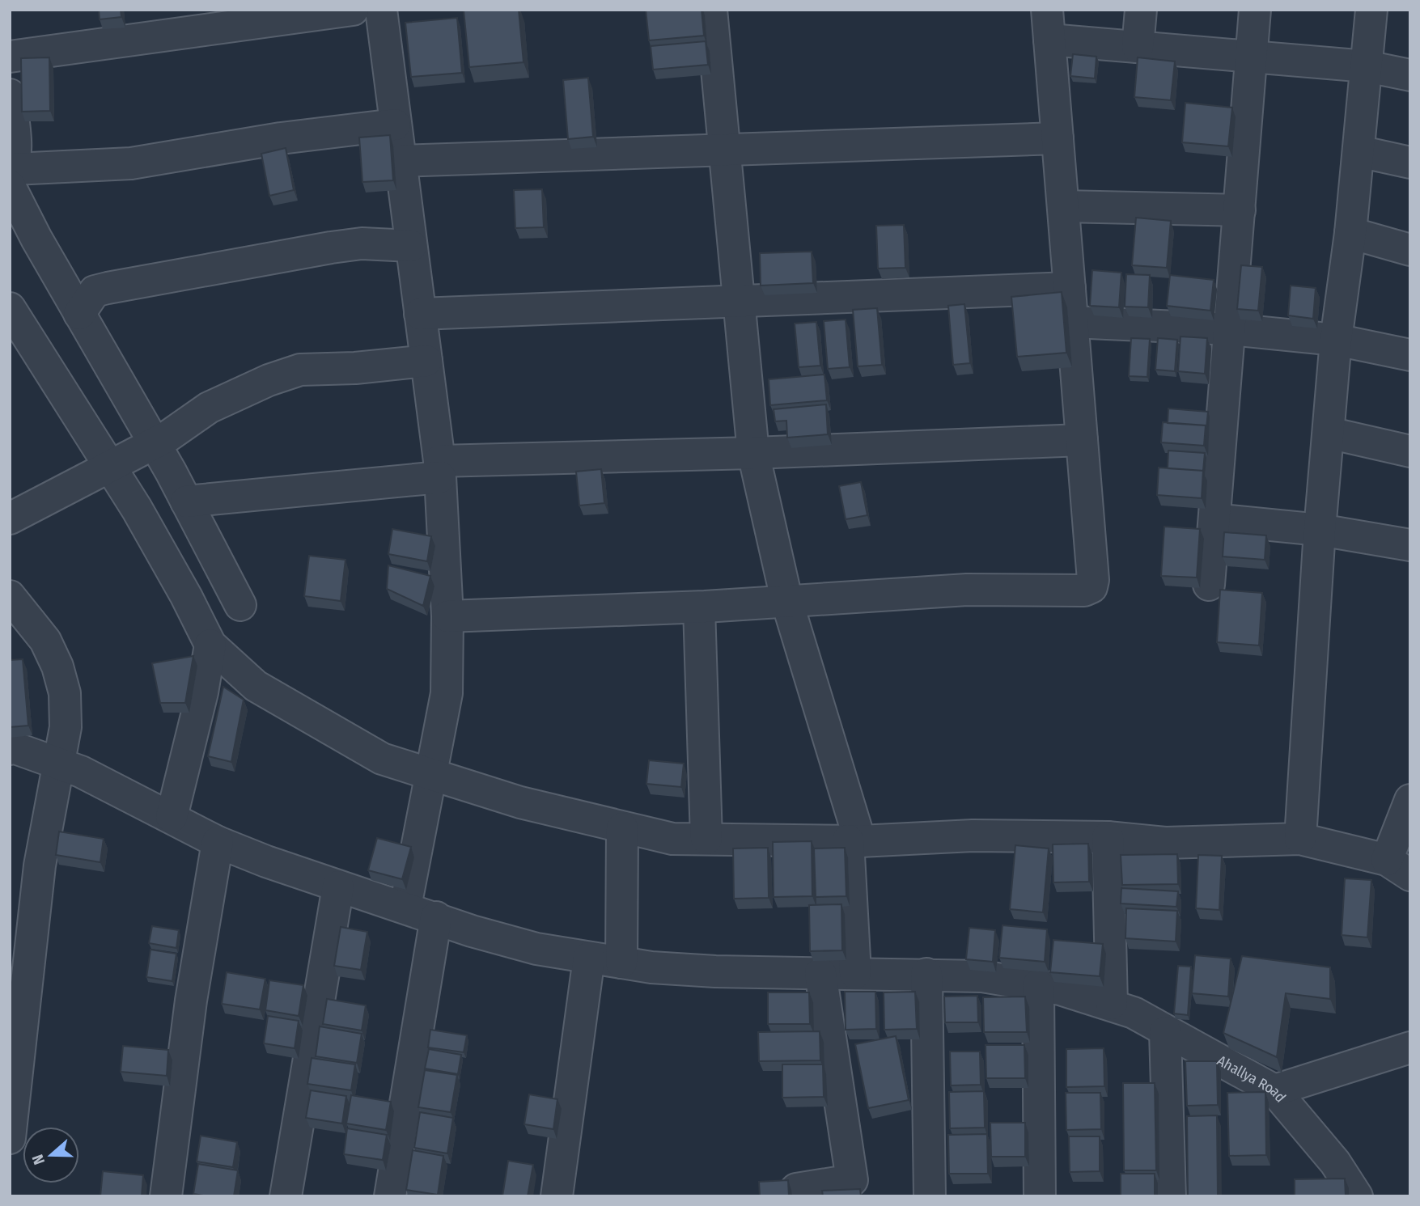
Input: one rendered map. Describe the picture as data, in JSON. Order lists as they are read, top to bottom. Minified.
{"streets":{"street":["Ahallya Road"]},"north":"left"}
